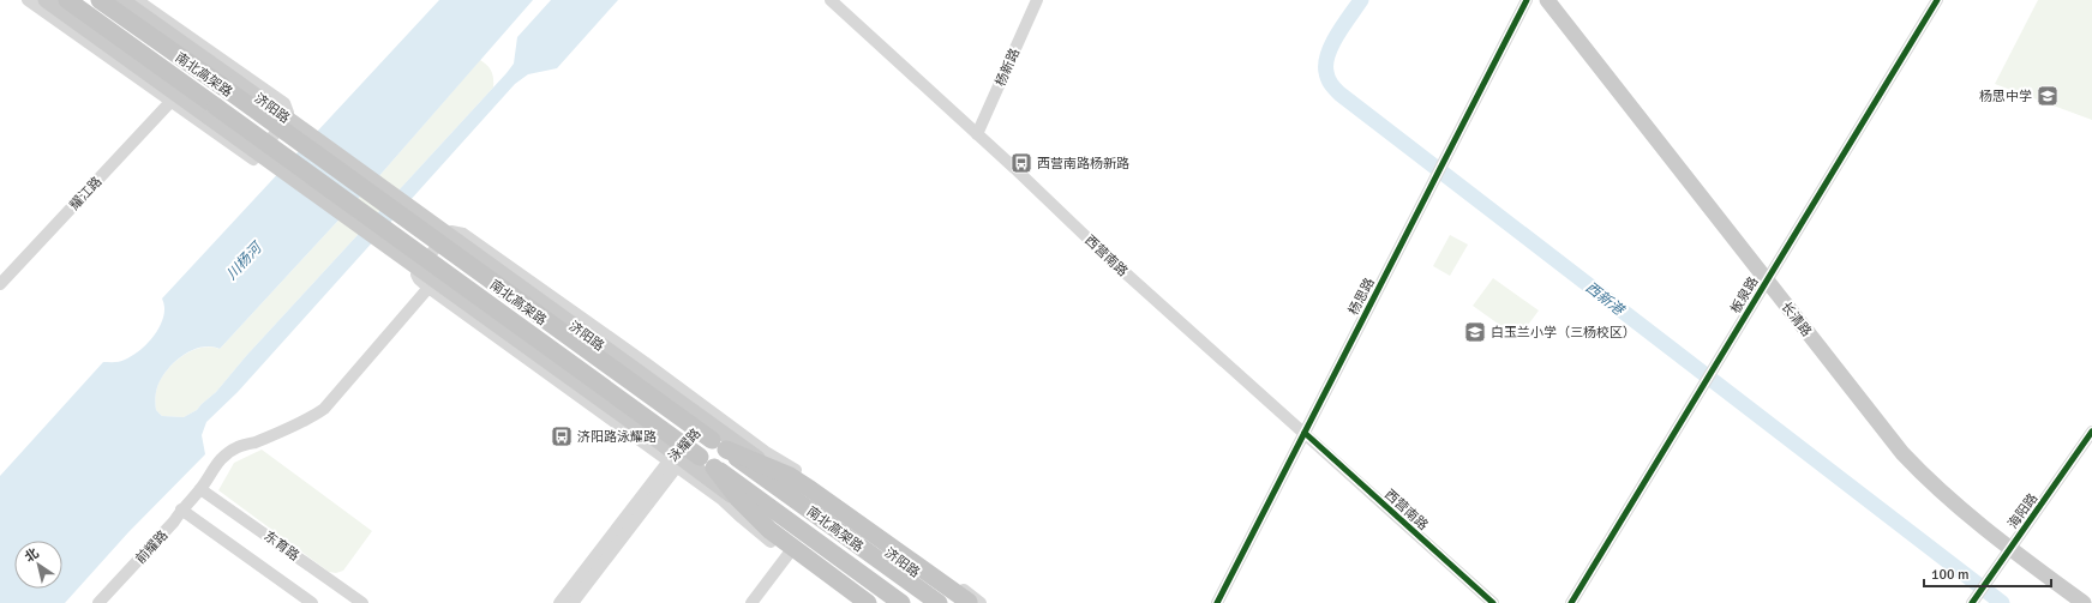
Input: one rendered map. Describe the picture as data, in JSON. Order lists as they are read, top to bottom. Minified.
{"streets":{"highway":["南北高架路"],"main road":["济阳路","长清路"],"street":["杨新路","耀江路","西营南路","板泉路","杨思路","泳耀路","海阳路","东育路","前耀路"]},"crossings":[["杨新路","西营南路"],["济阳路","泳耀路"],["西营南路","杨思路"],["板泉路","长清路"],["长清路","海阳路"],["东育路","前耀路"]],"water":["川杨河","西新港"],"places":{"school or university":["杨思中学","白玉兰小学（三杨校区）"],"bus stop":["西营南路杨新路","济阳路泳耀路"]},"scale_bar":"100 m","north":"top left"}
